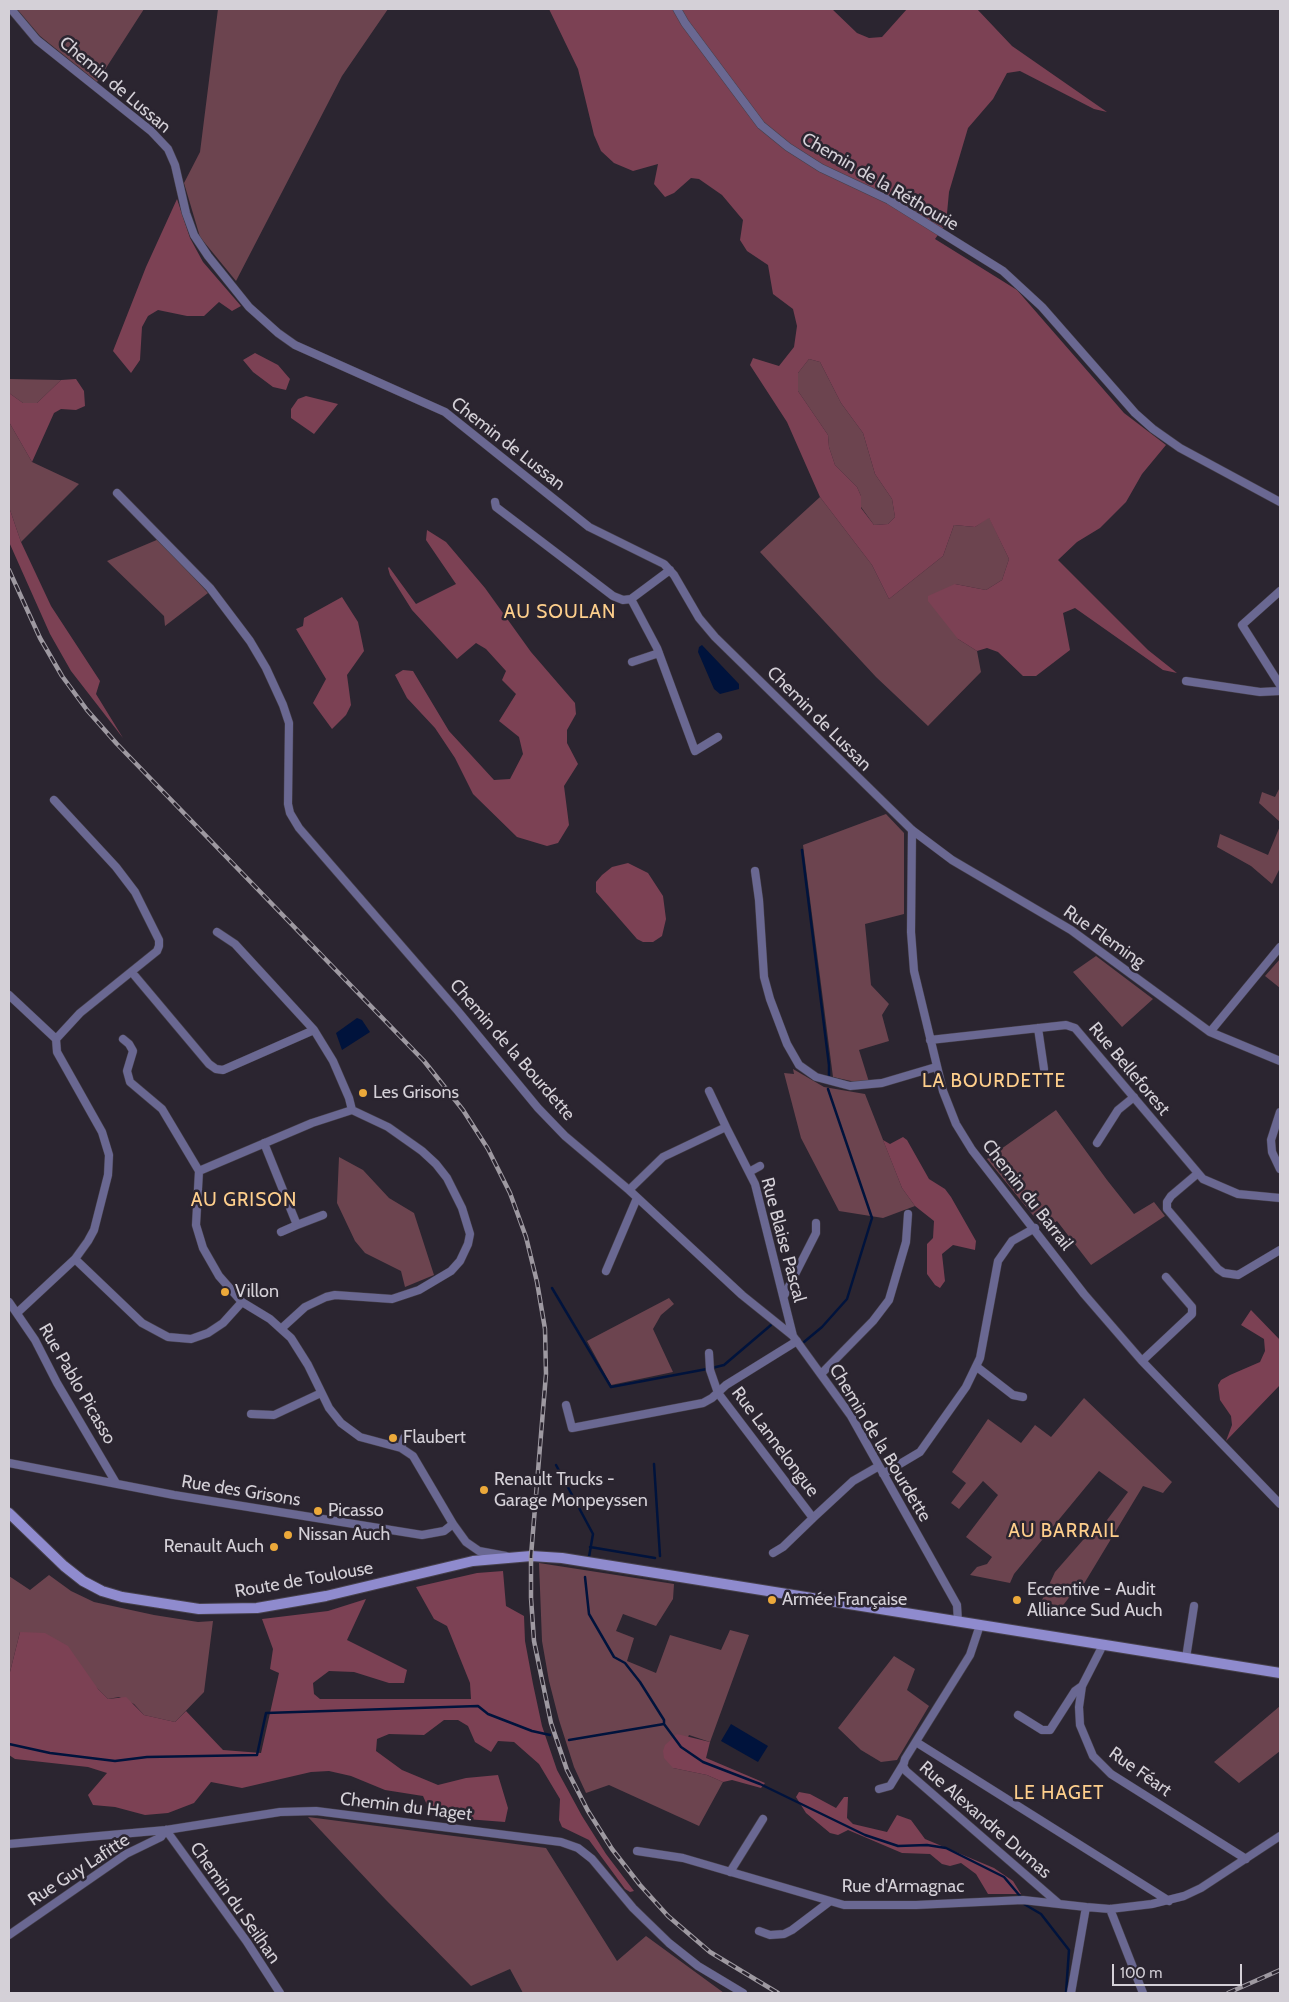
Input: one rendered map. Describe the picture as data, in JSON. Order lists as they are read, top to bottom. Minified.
{"streets":{"main road":["Route de Toulouse"],"street":["Chemin de Lussan","Chemin de la Réthourie","Rue Fleming","Chemin de la Bourdette","Rue Belleforest","Chemin du Barrail","Rue Blaise Pascal","Rue Pablo Picasso","Rue Lannelongue","Rue des Grisons","Rue Féart","Chemin du Haget","Rue Alexandre Dumas","Rue Guy Lafitte","Rue d'Armagnac","Chemin du Seilhan"]},"crossings":[["Chemin de Lussan","Rue Fleming"],["Chemin de Lussan","Chemin du Barrail"],["Rue Fleming","Chemin du Barrail"],["Chemin de la Bourdette","Rue Blaise Pascal"],["Chemin de la Bourdette","Rue Lannelongue"],["Chemin de la Bourdette","Route de Toulouse"],["Rue Belleforest","Chemin du Barrail"],["Rue Pablo Picasso","Rue des Grisons"],["Route de Toulouse","Rue Féart"],["Route de Toulouse","Rue Alexandre Dumas"],["Rue Féart","Rue d'Armagnac"],["Chemin du Haget","Rue Guy Lafitte"],["Chemin du Haget","Chemin du Seilhan"],["Rue Alexandre Dumas","Rue d'Armagnac"],["Rue Guy Lafitte","Chemin du Seilhan"]],"districts":["AU SOULAN","LA BOURDETTE","AU GRISON","AU BARRAIL","LE HAGET"],"places":["Les Grisons","Villon","Flaubert","Renault Trucks - Garage Monpeyssen","Picasso","Nissan Auch","Renault Auch","Armée Française","Eccentive - Audit Alliance Sud Auch"],"scale_bar":"100 m"}
